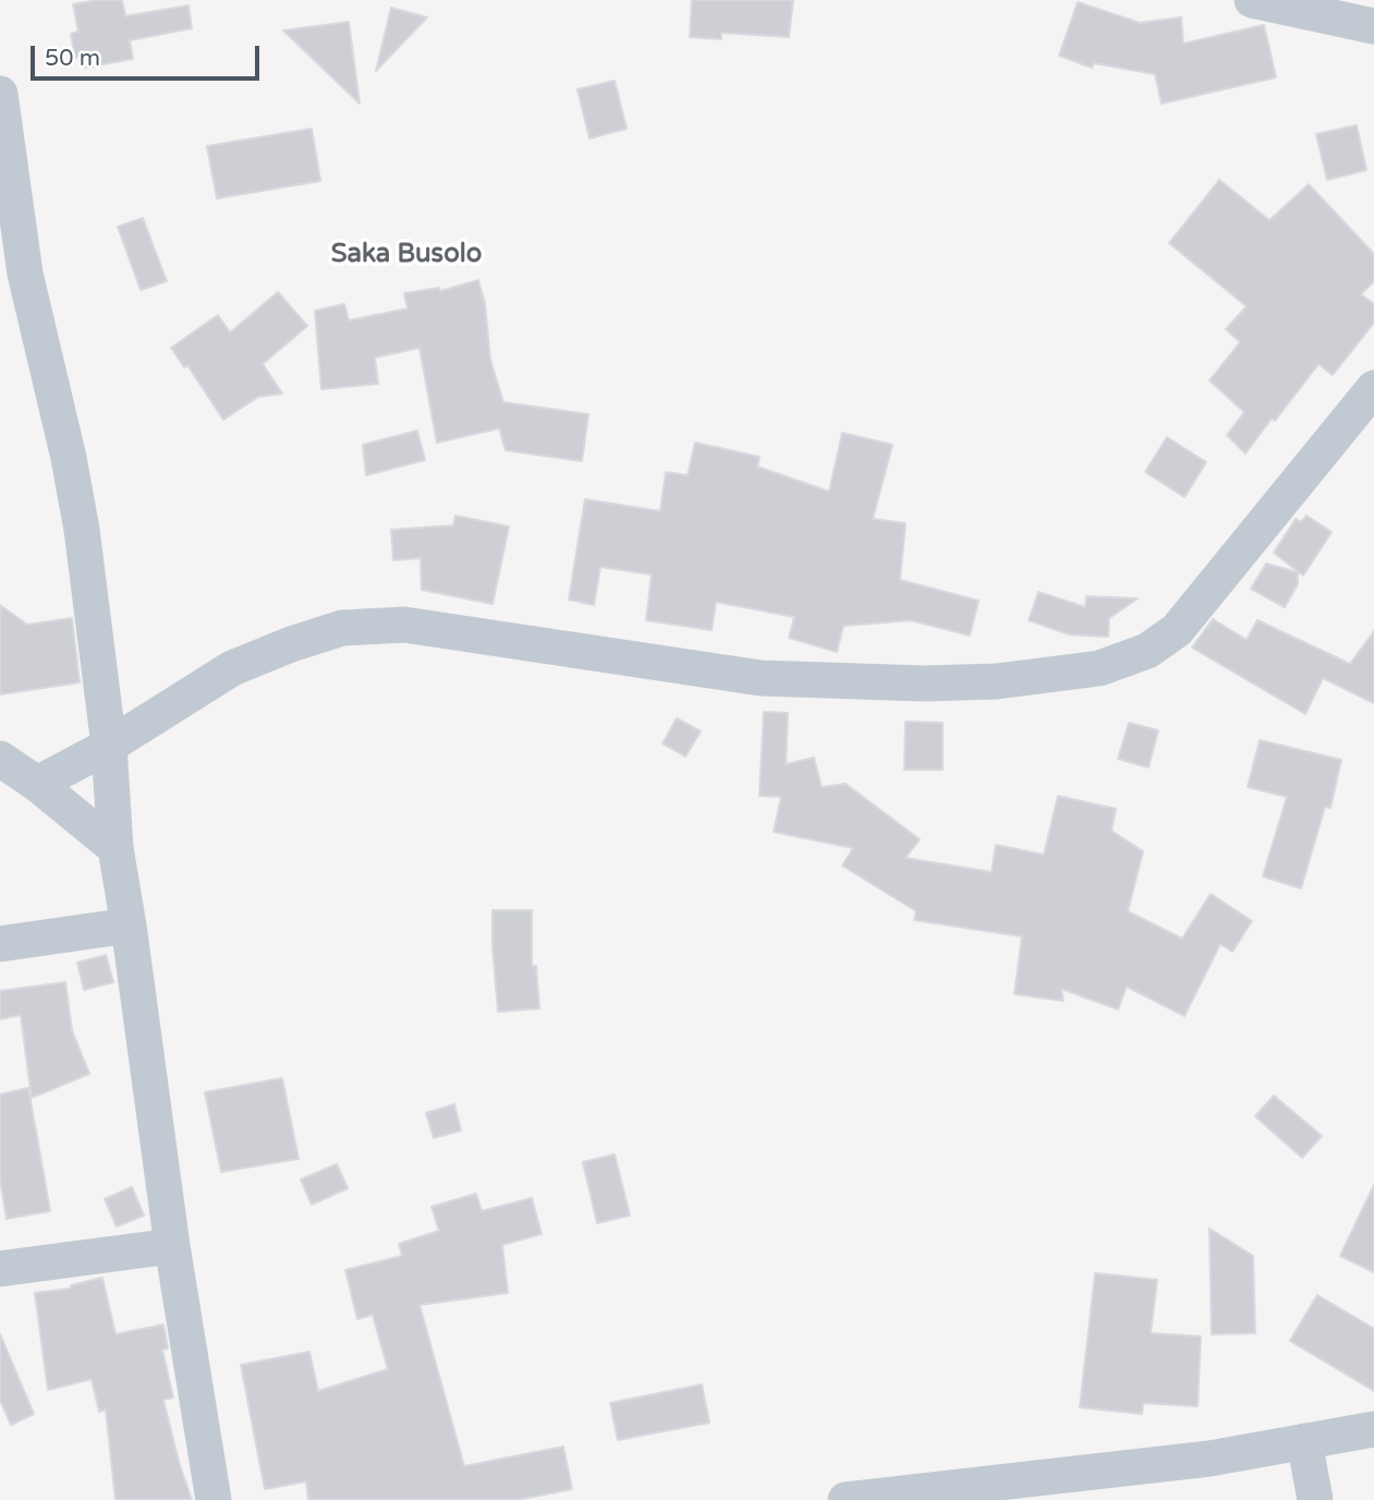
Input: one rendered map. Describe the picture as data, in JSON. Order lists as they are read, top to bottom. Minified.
{"districts":["Saka Busolo"],"scale_bar":"50 m"}
